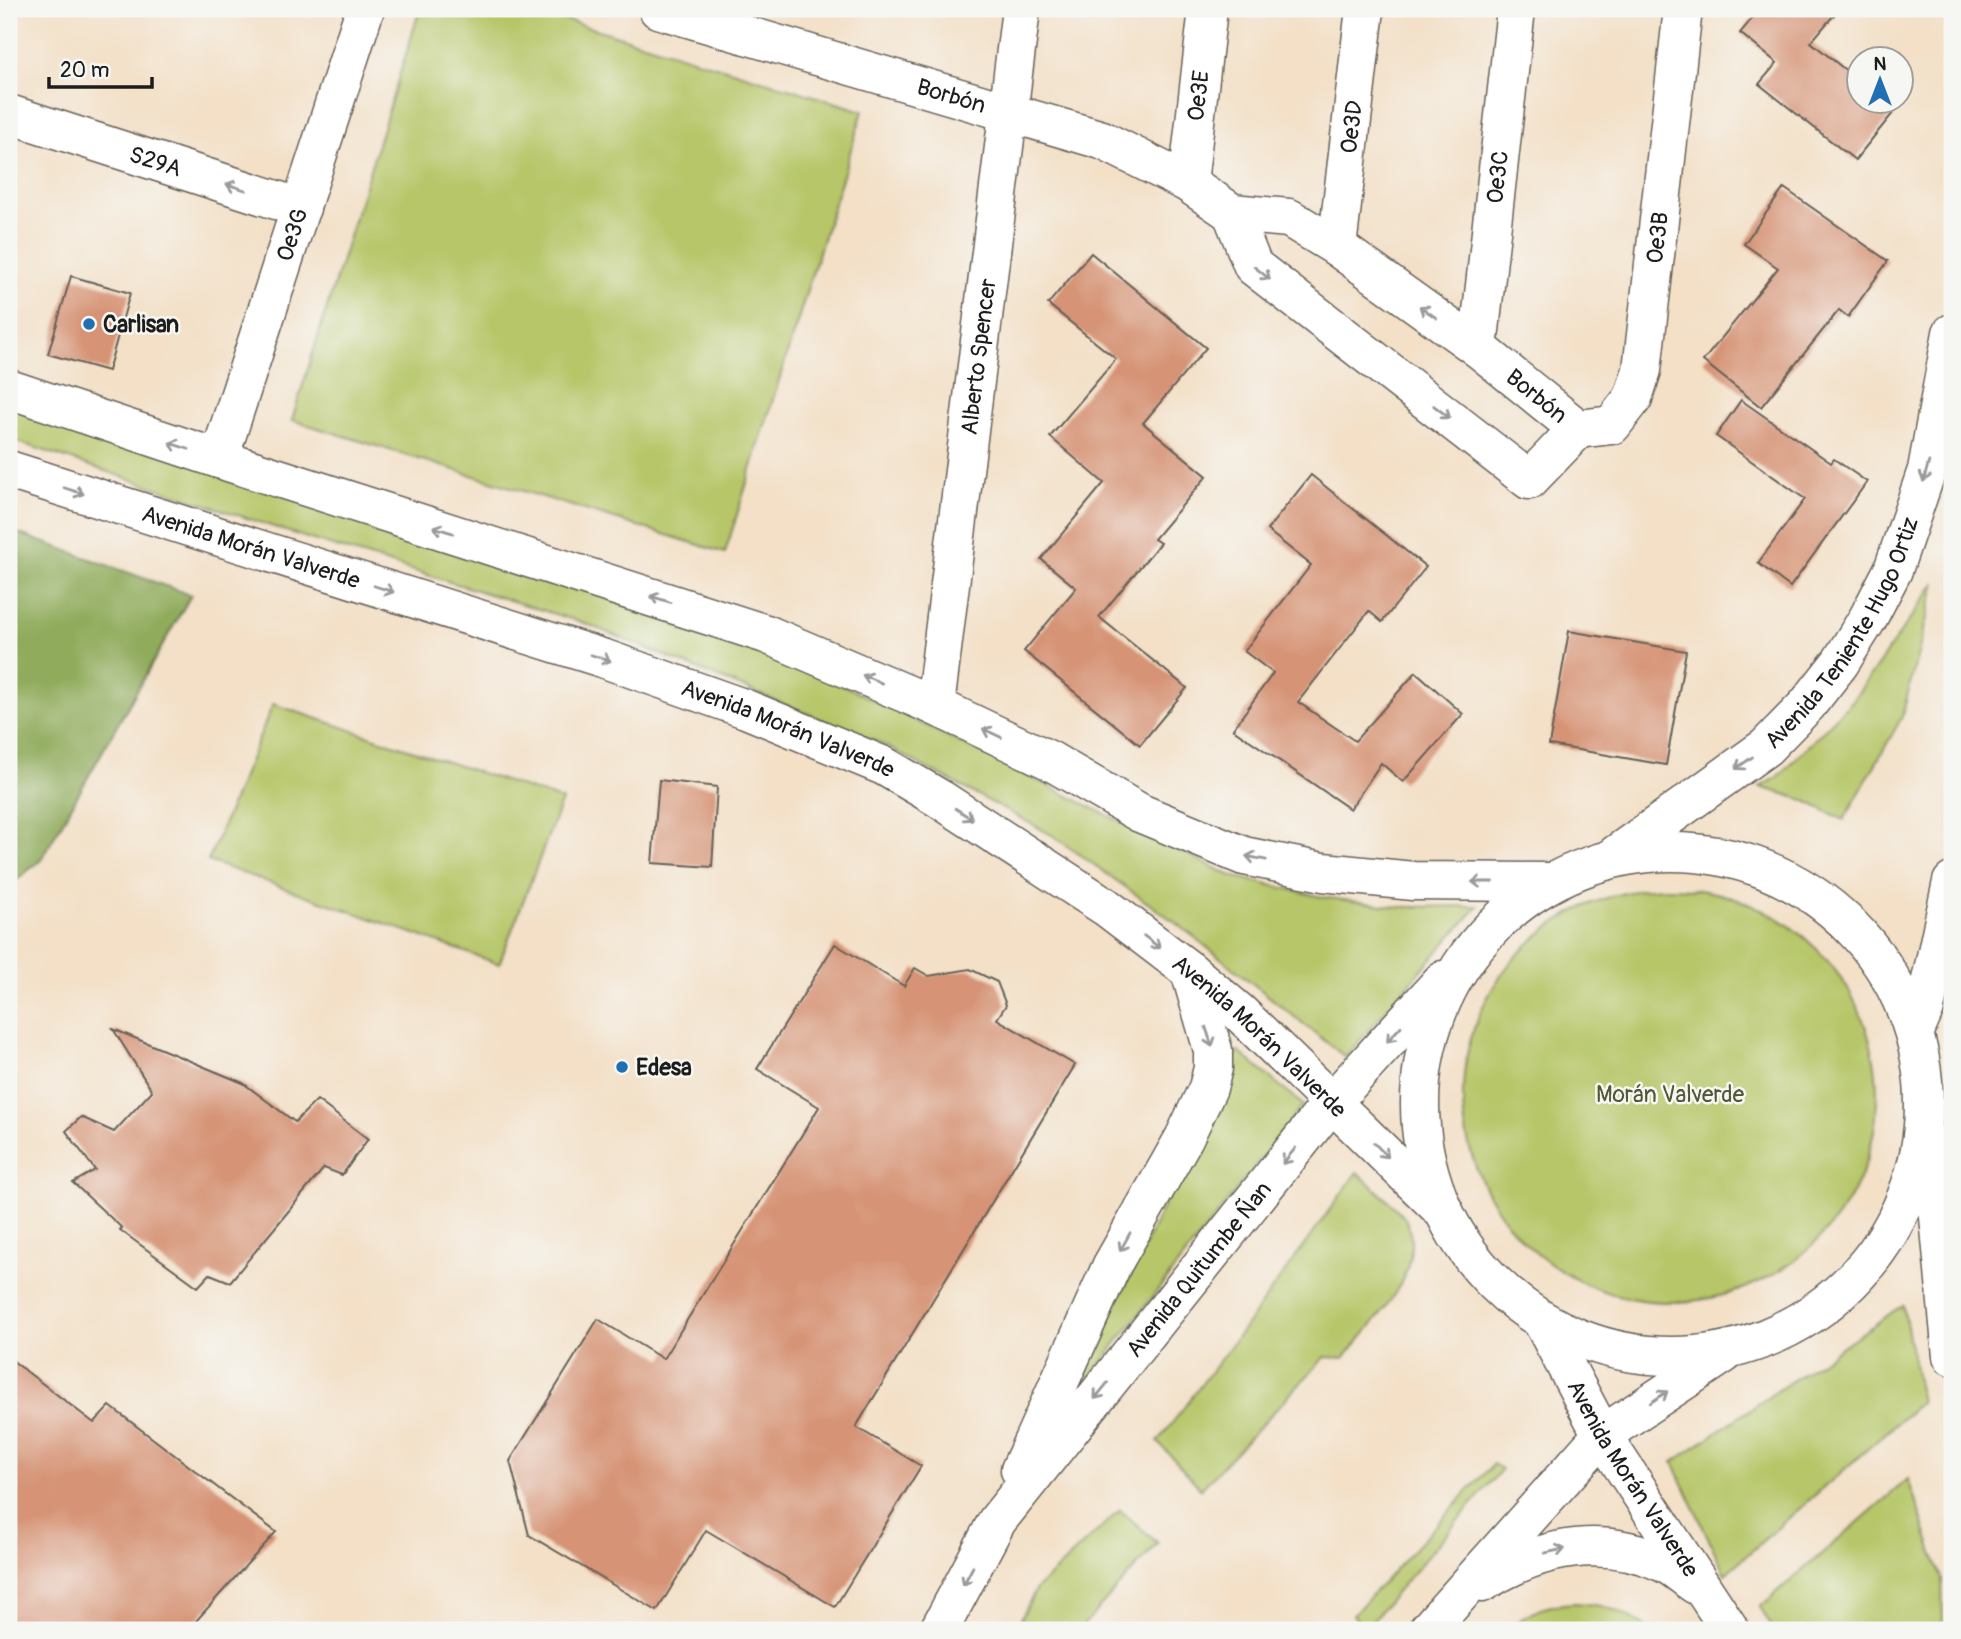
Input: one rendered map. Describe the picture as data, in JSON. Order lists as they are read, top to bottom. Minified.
{"streets":{"main road":["Borbón","Oe3E","Oe3D","S29A","Oe3C","Oe3G","Oe3B","Alberto Spencer","Avenida Morán Valverde","Avenida Teniente Hugo Ortiz","Avenida Quitumbe Ñan"]},"crossings":[["Borbón","Oe3E"],["Borbón","Oe3D"],["Borbón","Oe3C"],["Borbón","Oe3B"],["Borbón","Alberto Spencer"],["S29A","Oe3G"],["Avenida Morán Valverde","Avenida Quitumbe Ñan"]],"one_way":["Avenida Teniente Hugo Ortiz"],"parks":["Morán Valverde"],"places":["Carlisan","Edesa"],"scale_bar":"20 m","north":"top"}
